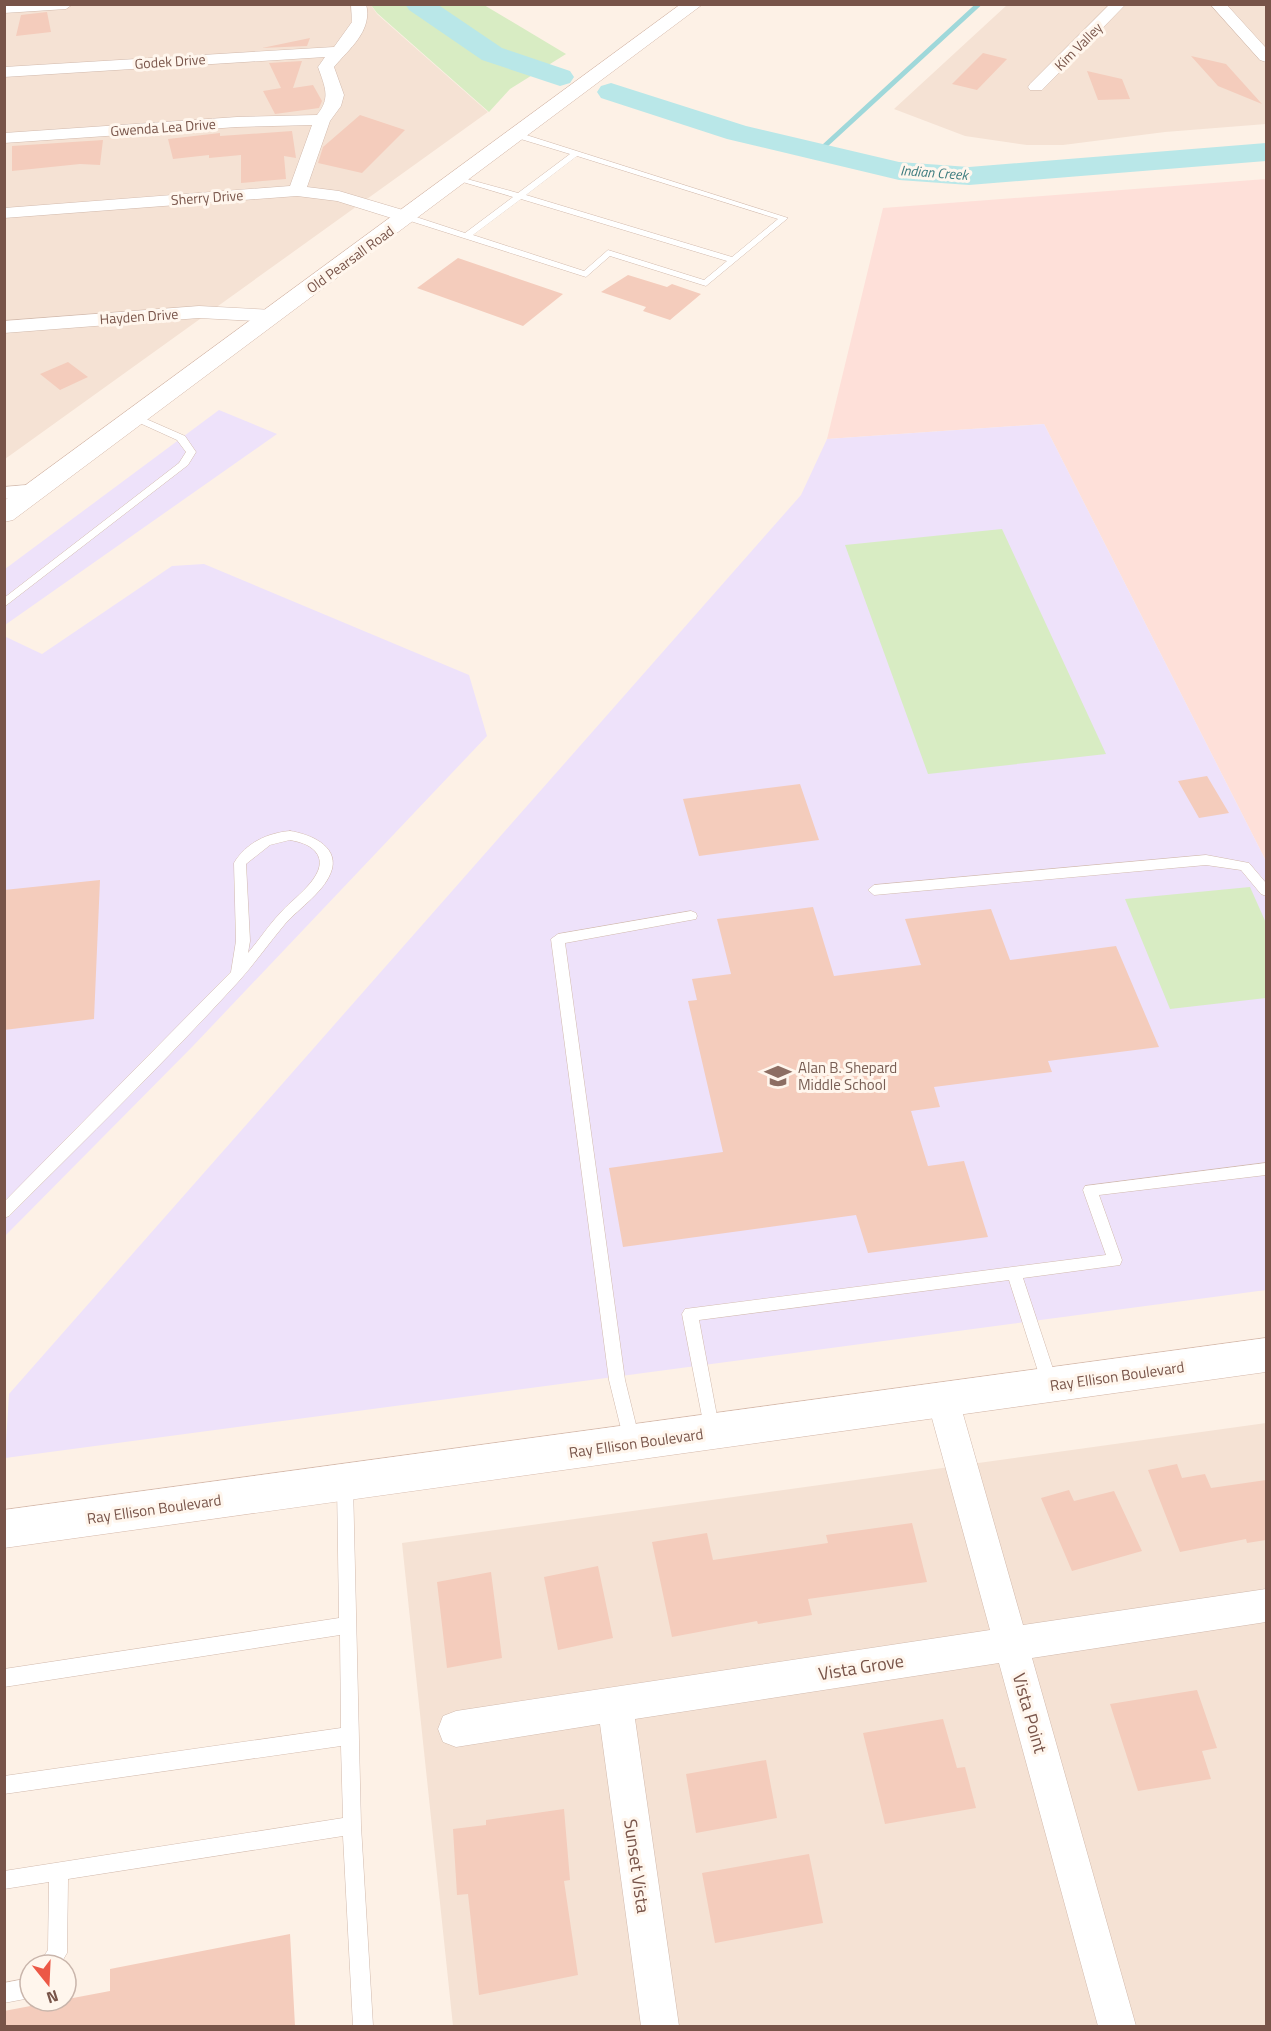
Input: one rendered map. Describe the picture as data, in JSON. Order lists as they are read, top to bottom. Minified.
{"streets":{"main road":["Old Pearsall Road","Ray Ellison Boulevard"],"street":["Kim Valley","Godek Drive","Gwenda Lea Drive","Sherry Drive","Hayden Drive","Vista Grove","Vista Point","Sunset Vista"]},"crossings":[["Sherry Drive","Old Pearsall Road"],["Old Pearsall Road","Hayden Drive"],["Ray Ellison Boulevard","Vista Point"],["Vista Grove","Vista Point"],["Vista Grove","Sunset Vista"]],"water":["Indian Creek"],"places":{"school or university":["Alan B. Shepard Middle School"]},"north":"bottom"}
